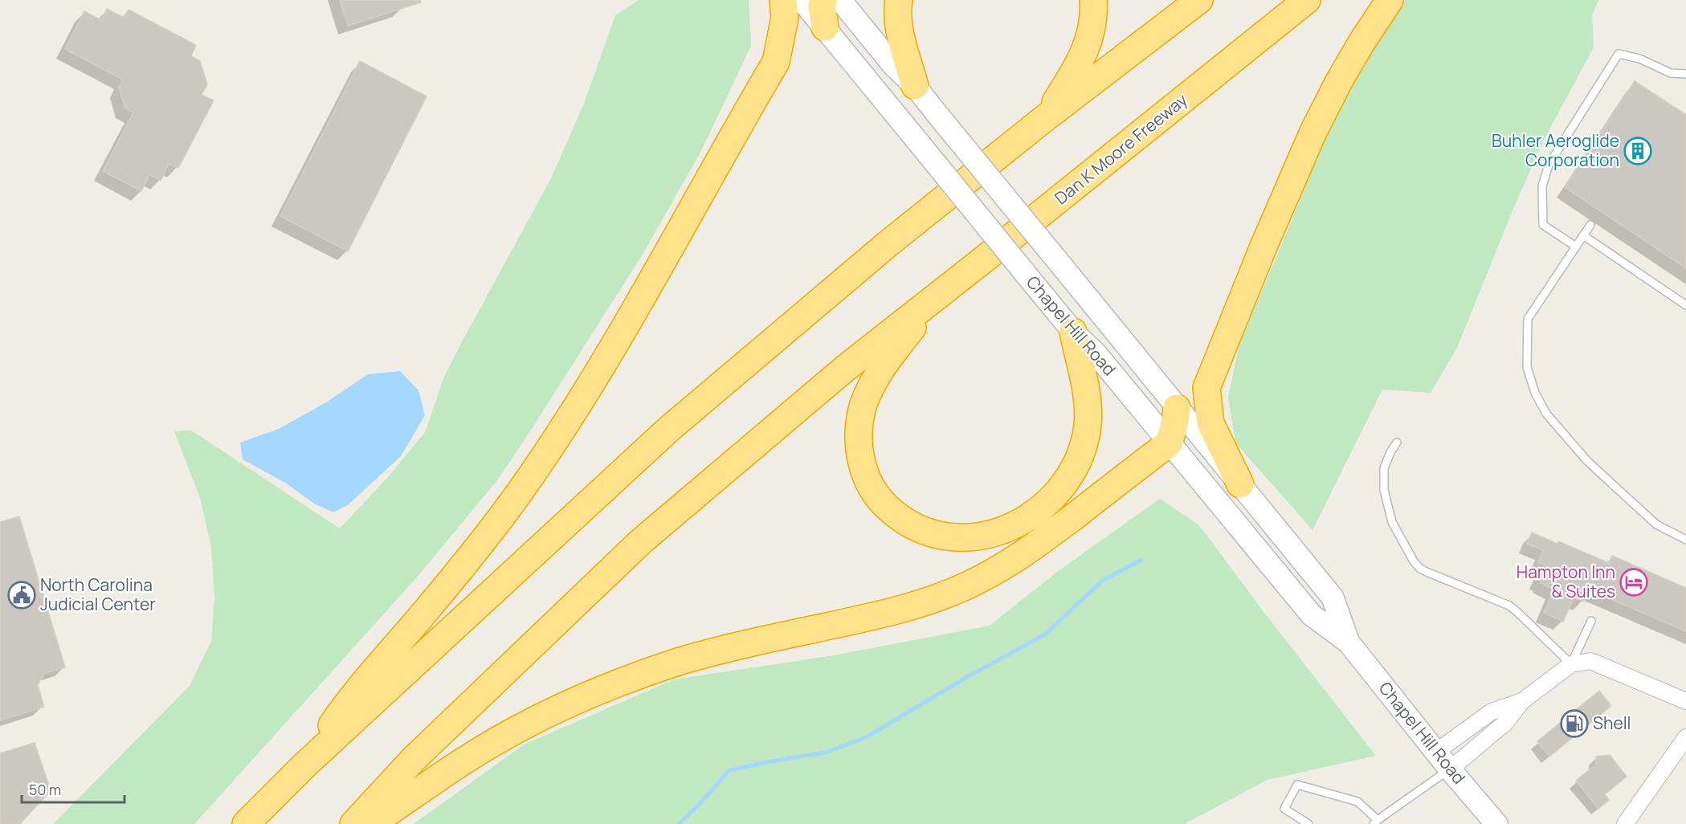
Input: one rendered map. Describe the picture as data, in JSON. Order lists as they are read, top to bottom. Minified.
{"streets":{"highway":["Dan K Moore Freeway"],"main road":["Chapel Hill Road"]},"places":{"building":["Buhler Aeroglide Corporation"],"hotel":["Hampton Inn & Suites"],"public building":["North Carolina Judicial Center"],"fuel station":["Shell"]},"scale_bar":"50 m"}
